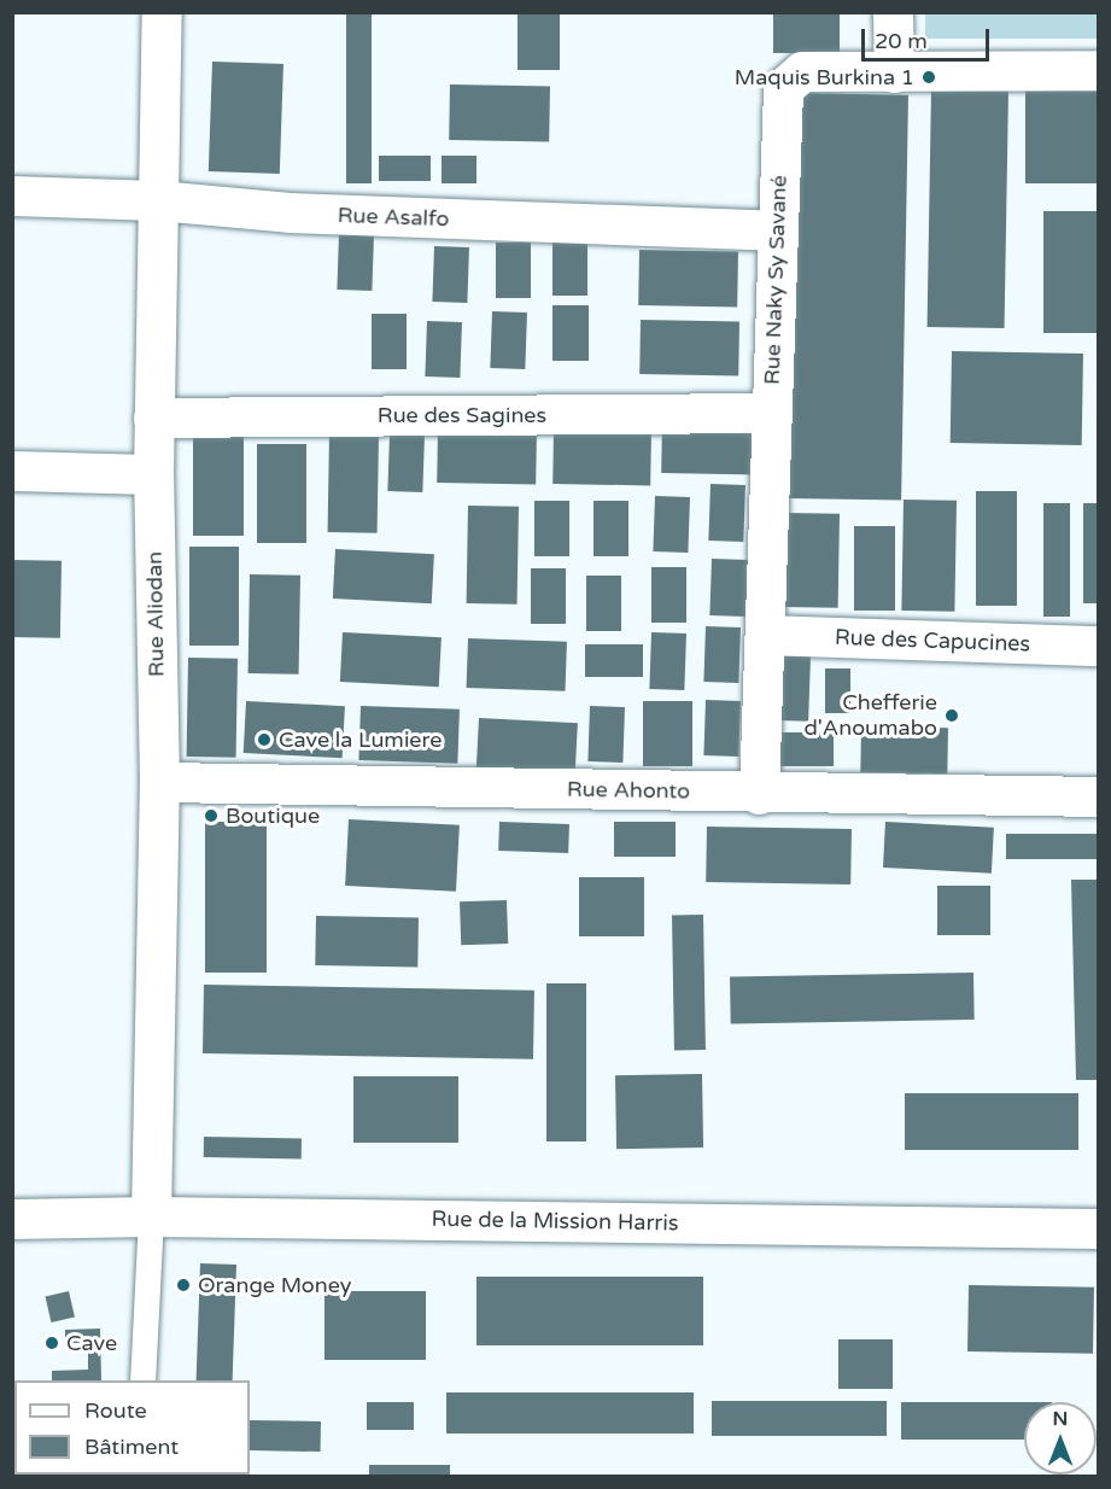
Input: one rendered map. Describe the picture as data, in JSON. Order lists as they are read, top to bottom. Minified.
{"streets":{"street":["Rue Asalfo","Rue Naky Sy Savané","Rue des Sagines","Rue Aliodan","Rue des Capucines","Rue Ahonto","Rue de la Mission Harris"]},"crossings":[["Rue Asalfo","Rue Naky Sy Savané"],["Rue Asalfo","Rue Aliodan"],["Rue Naky Sy Savané","Rue des Sagines"],["Rue Naky Sy Savané","Rue des Capucines"],["Rue Naky Sy Savané","Rue Ahonto"],["Rue des Sagines","Rue Aliodan"],["Rue Aliodan","Rue Ahonto"],["Rue Aliodan","Rue de la Mission Harris"]],"places":["Maquis Burkina 1","Chefferie d'Anoumabo","Cave la Lumiere","Boutique","Orange Money","Cave"],"legend":["Route","Bâtiment"],"scale_bar":"20 m","north":"top"}
